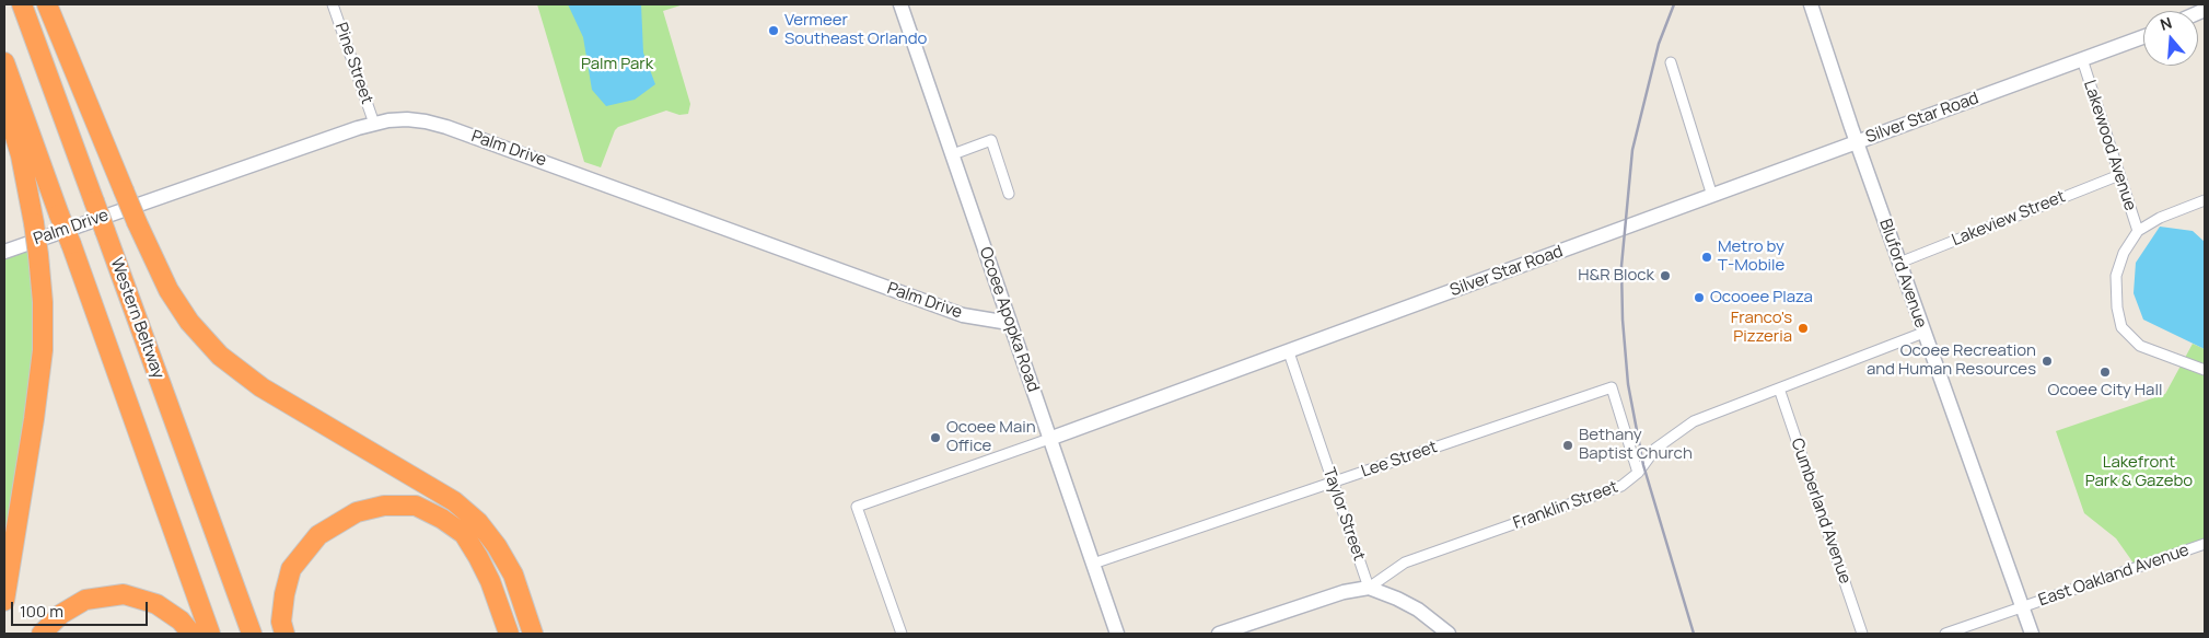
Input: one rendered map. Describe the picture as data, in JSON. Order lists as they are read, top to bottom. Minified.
{"streets":{"highway":["Western Beltway"],"street":["Pine Street","Silver Star Road","Lakewood Avenue","Palm Drive","Lakeview Street","Bluford Avenue","Ocoee Apopka Road","Lee Street","Franklin Street","Cumberland Avenue","Taylor Street","East Oakland Avenue"]},"crossings":[["Pine Street","Palm Drive"],["Silver Star Road","Lakewood Avenue"],["Silver Star Road","Bluford Avenue"],["Silver Star Road","Ocoee Apopka Road"],["Silver Star Road","Taylor Street"],["Lakewood Avenue","Lakeview Street"],["Palm Drive","Ocoee Apopka Road"],["Lakeview Street","Bluford Avenue"],["Bluford Avenue","Franklin Street"],["Bluford Avenue","East Oakland Avenue"],["Ocoee Apopka Road","Lee Street"],["Lee Street","Franklin Street"],["Lee Street","Taylor Street"],["Franklin Street","Cumberland Avenue"],["Franklin Street","Taylor Street"]],"parks":["Palm Park","Lakefront Park & Gazebo"],"places":["Vermeer Southeast Orlando","Metro by T-Mobile","H&R Block","Ocooee Plaza","Franco's Pizzeria","Ocoee Recreation and Human Resources","Ocoee City Hall","Ocoee Main Office","Bethany Baptist Church"],"scale_bar":"100 m","north":"top"}
